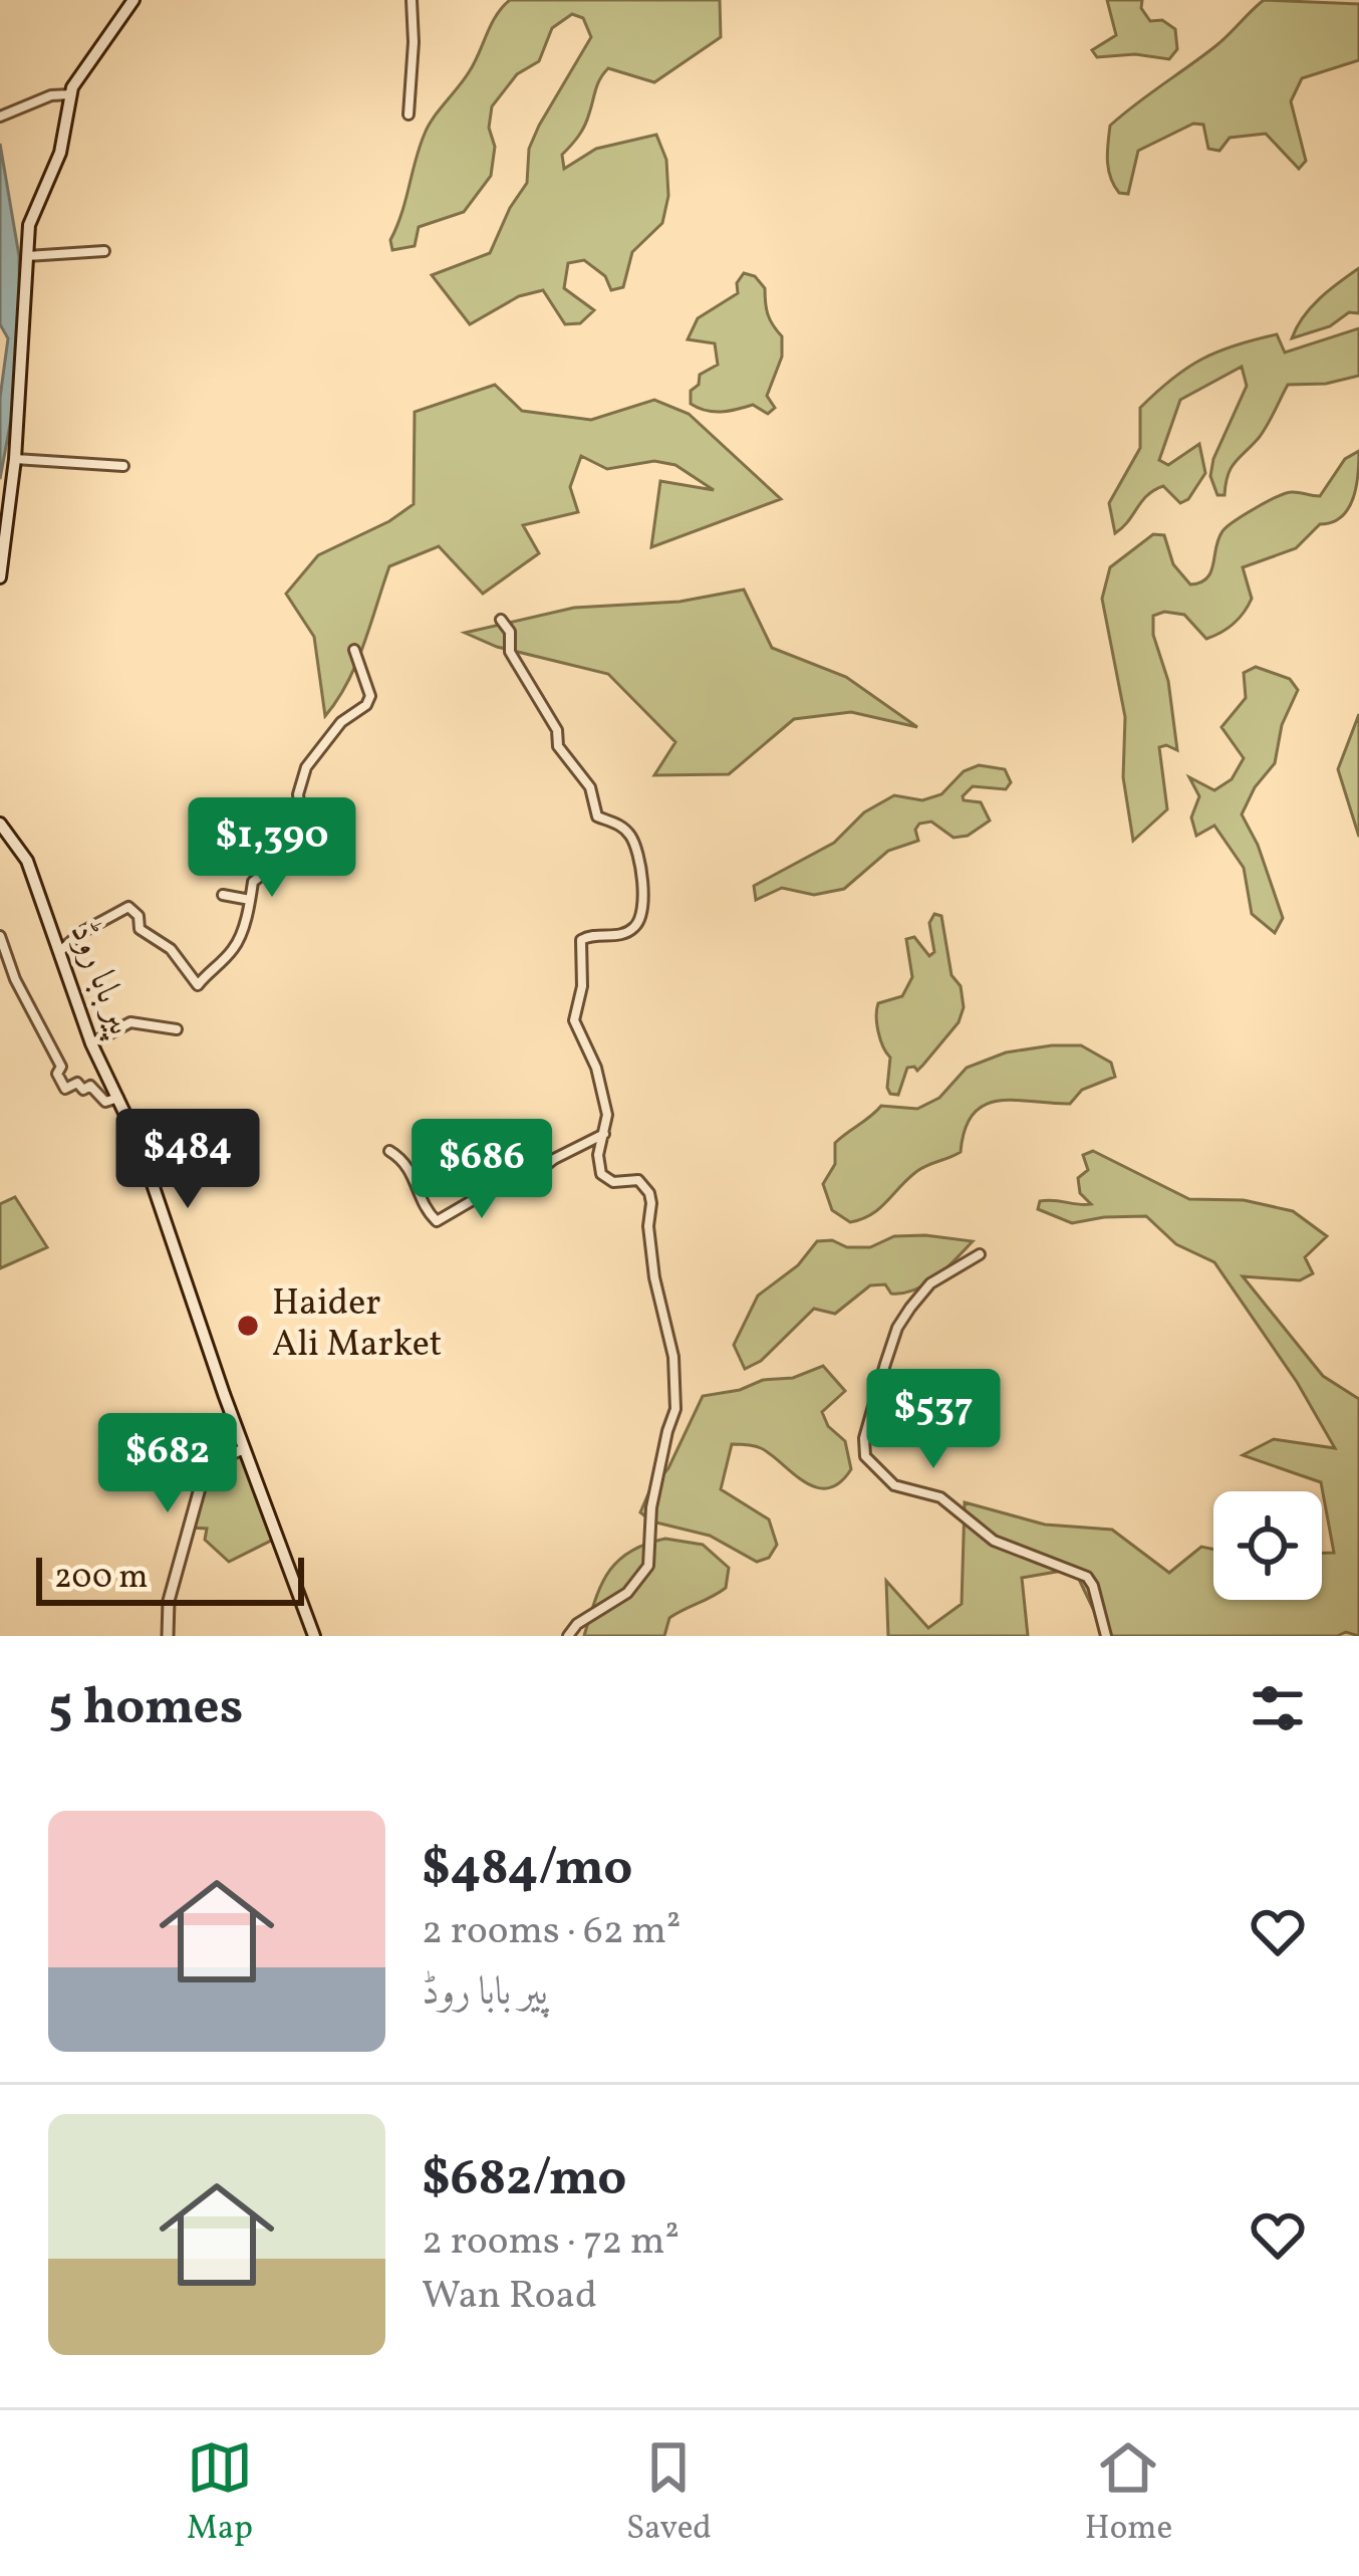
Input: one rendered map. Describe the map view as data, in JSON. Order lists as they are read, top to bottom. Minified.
{"streets":{"main road":["پیر بابا روڈ"]},"places":["Haider Ali Market"],"scale_bar":"200 m","page":{"price":["$1,390","$484","$686","$537","$682"],"scale":"200 m","heading":"5 homes","list":[{"name":"$484/mo","note":"2 rooms · 62 m² · پیر بابا روڈ"},{"name":"$682/mo","note":"2 rooms · 72 m² · Wan Road"}],"tabs":["Map","Saved","Home"]}}
